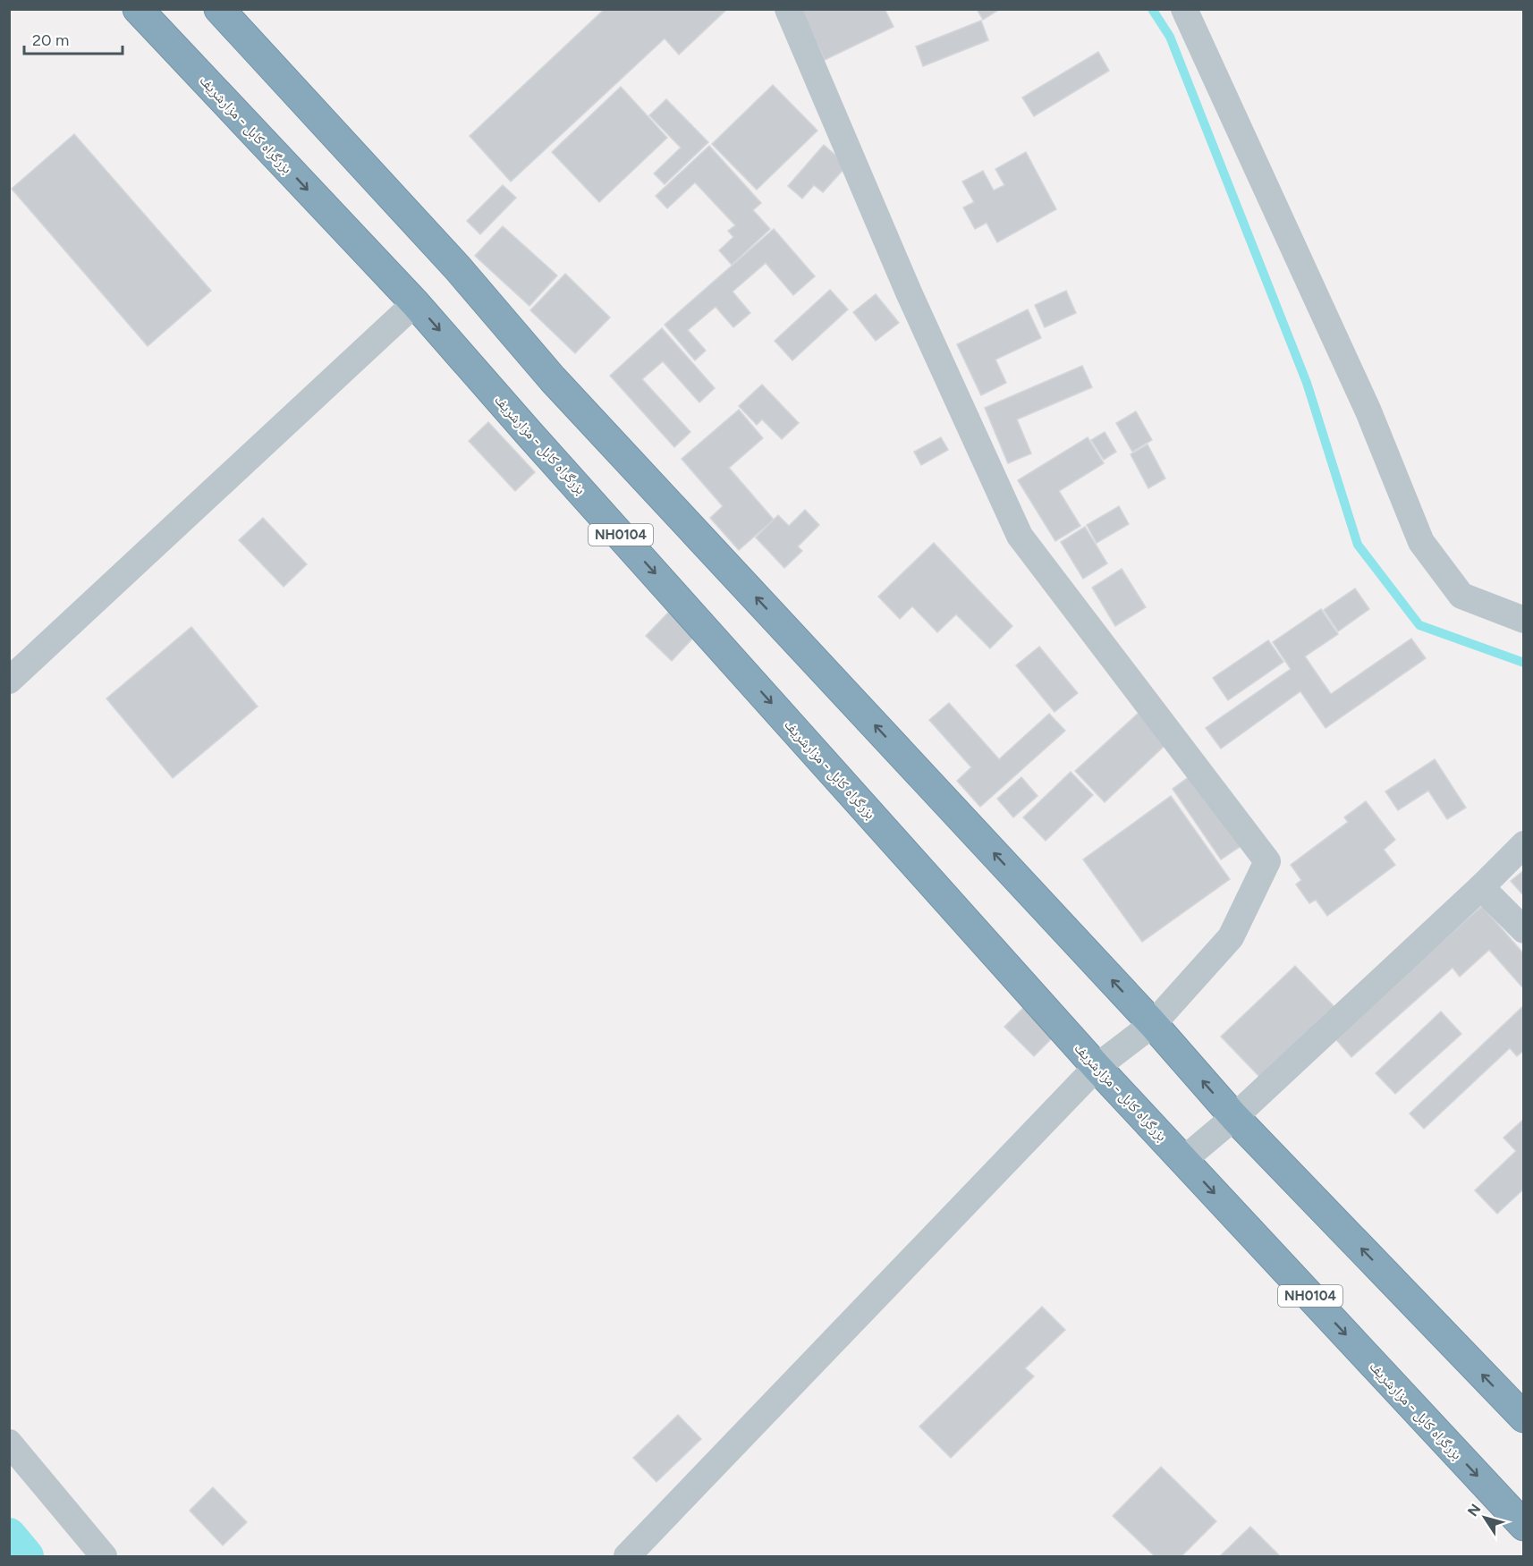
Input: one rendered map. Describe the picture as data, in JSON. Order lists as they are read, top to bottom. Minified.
{"streets":{"highway":["بزرگراه کابل - مزارشریف","NH0104"]},"scale_bar":"20 m","north":"top left"}
